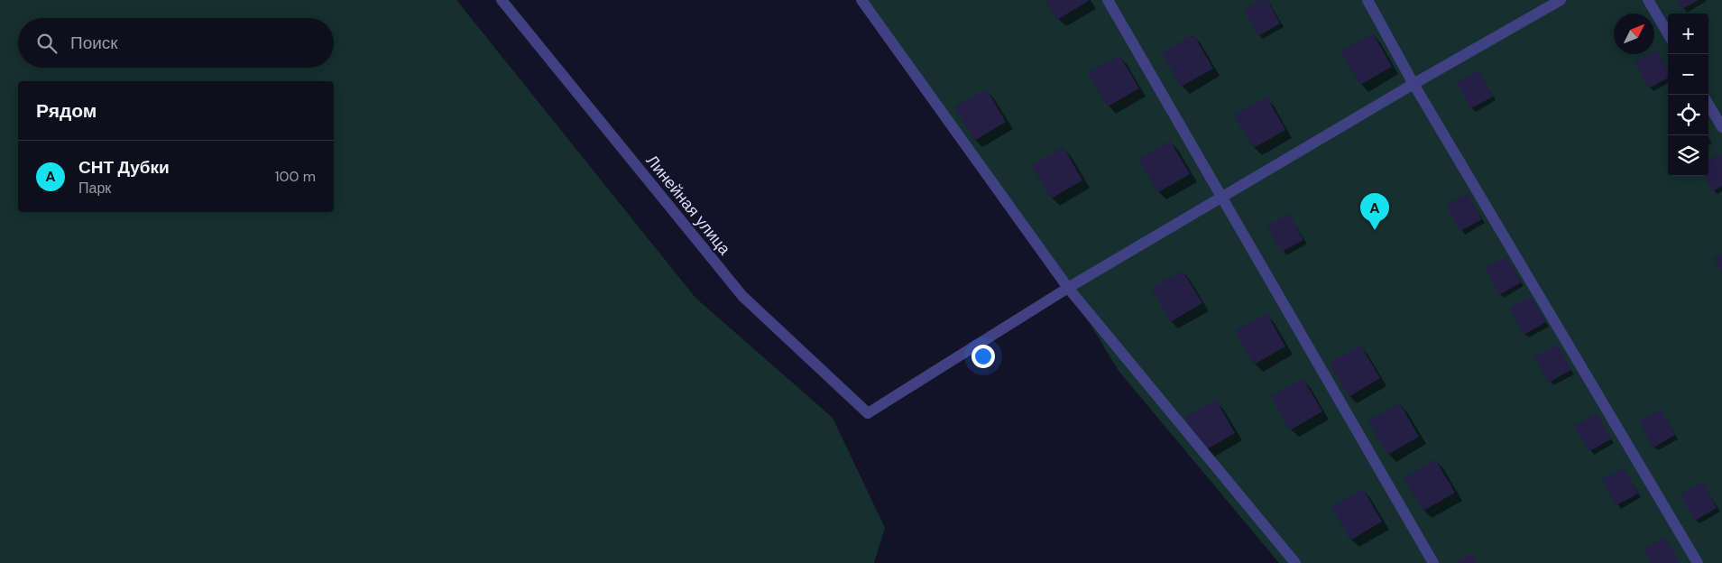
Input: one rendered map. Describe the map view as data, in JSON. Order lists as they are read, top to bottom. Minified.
{"streets":{"street":["Линейная улица"]},"north":"top right","page":{"map_buttons":["+","−"],"search":"Поиск","heading":"Рядом","list":[{"mark":"A","name":"СНТ Дубки","note":"Парк","value":"100 m"}],"pins":"A"}}
